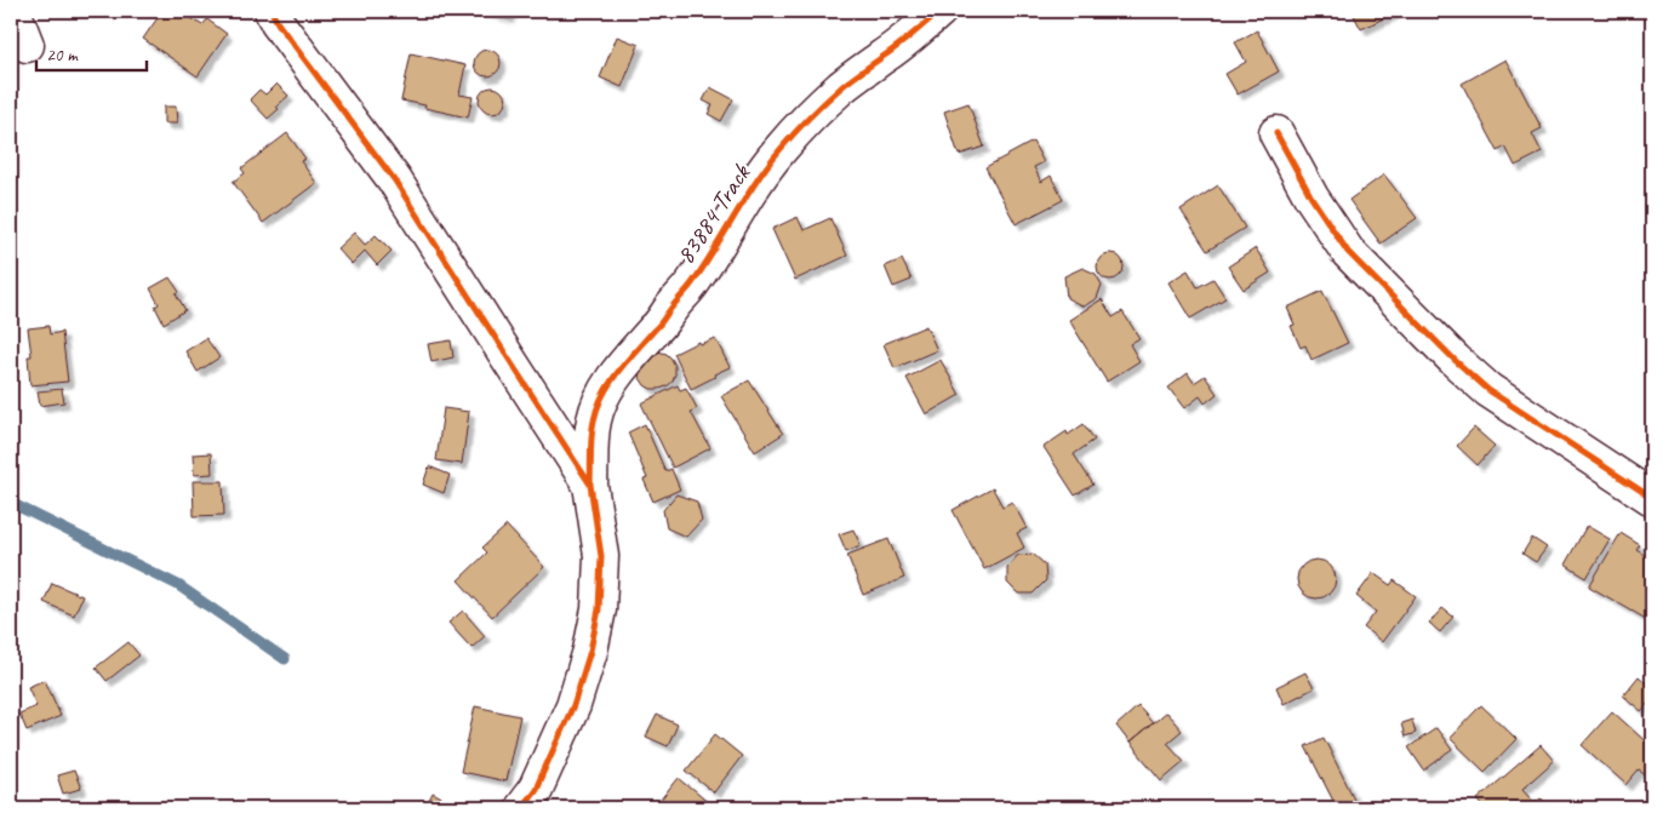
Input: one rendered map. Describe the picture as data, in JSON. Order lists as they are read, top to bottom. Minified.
{"streets":{"street":["83884 Track"]},"scale_bar":"20 m"}
